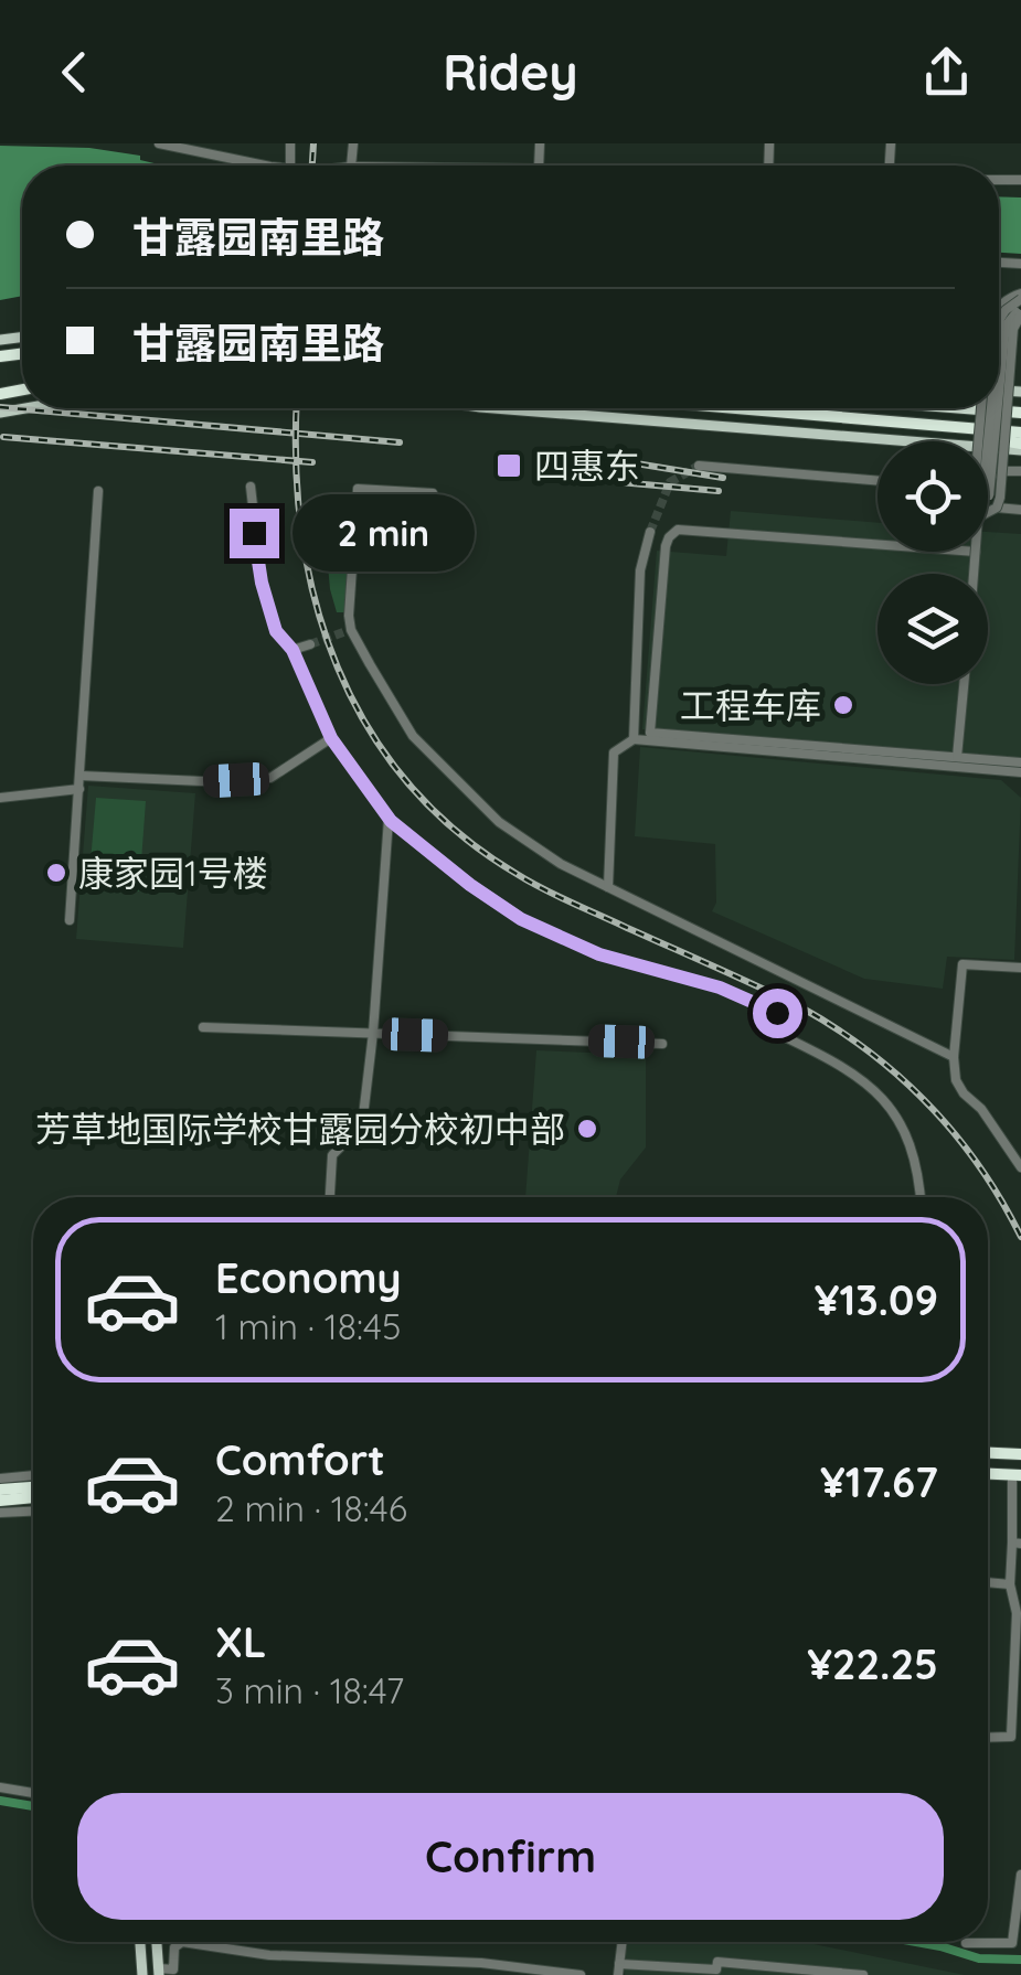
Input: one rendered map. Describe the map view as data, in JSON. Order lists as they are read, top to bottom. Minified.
{"places":{"transit":["四惠东"],"other":["工程车库","康家园1号楼","芳草地国际学校甘露园分校初中部"]},"page":{"header":"Ridey","banner":["甘露园南里路","甘露园南里路"],"bubble":"2 min","list":[{"name":"Economy","note":"1 min · 18:45","value":"¥13.09"},{"name":"Comfort","note":"2 min · 18:46","value":"¥17.67"},{"name":"XL","note":"3 min · 18:47","value":"¥22.25"}],"buttons":"Confirm"}}
